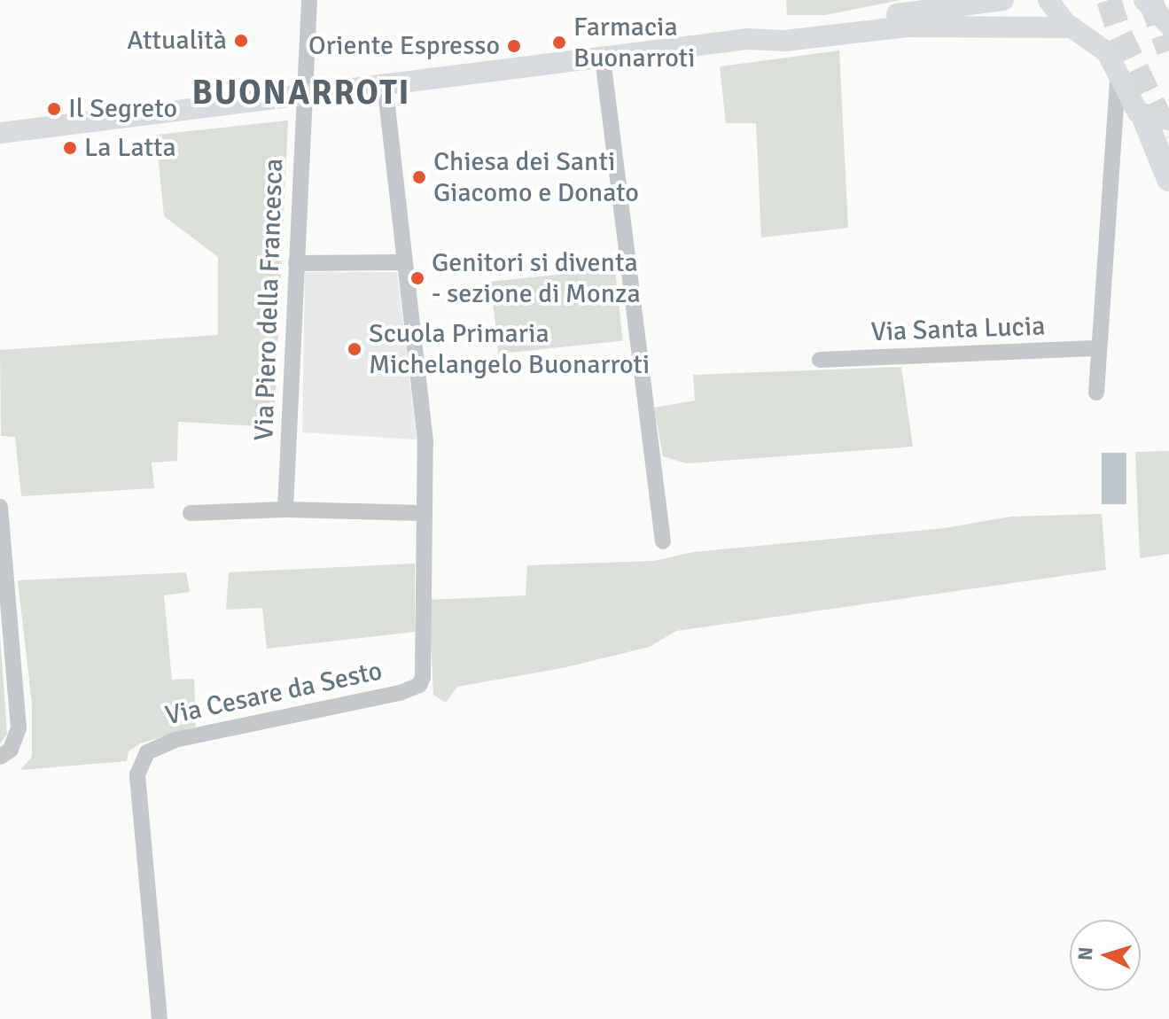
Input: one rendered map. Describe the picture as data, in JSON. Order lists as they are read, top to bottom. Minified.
{"streets":{"street":["Via Piero della Francesca","Via Santa Lucia","Via Cesare da Sesto"]},"districts":["BUONARROTI"],"places":["Attualità","Farmacia Buonarroti","Oriente Espresso","Il Segreto","La Latta","Chiesa dei Santi Giacomo e Donato","Genitori si diventa - sezione di Monza","Scuola Primaria Michelangelo Buonarroti"],"north":"left"}
